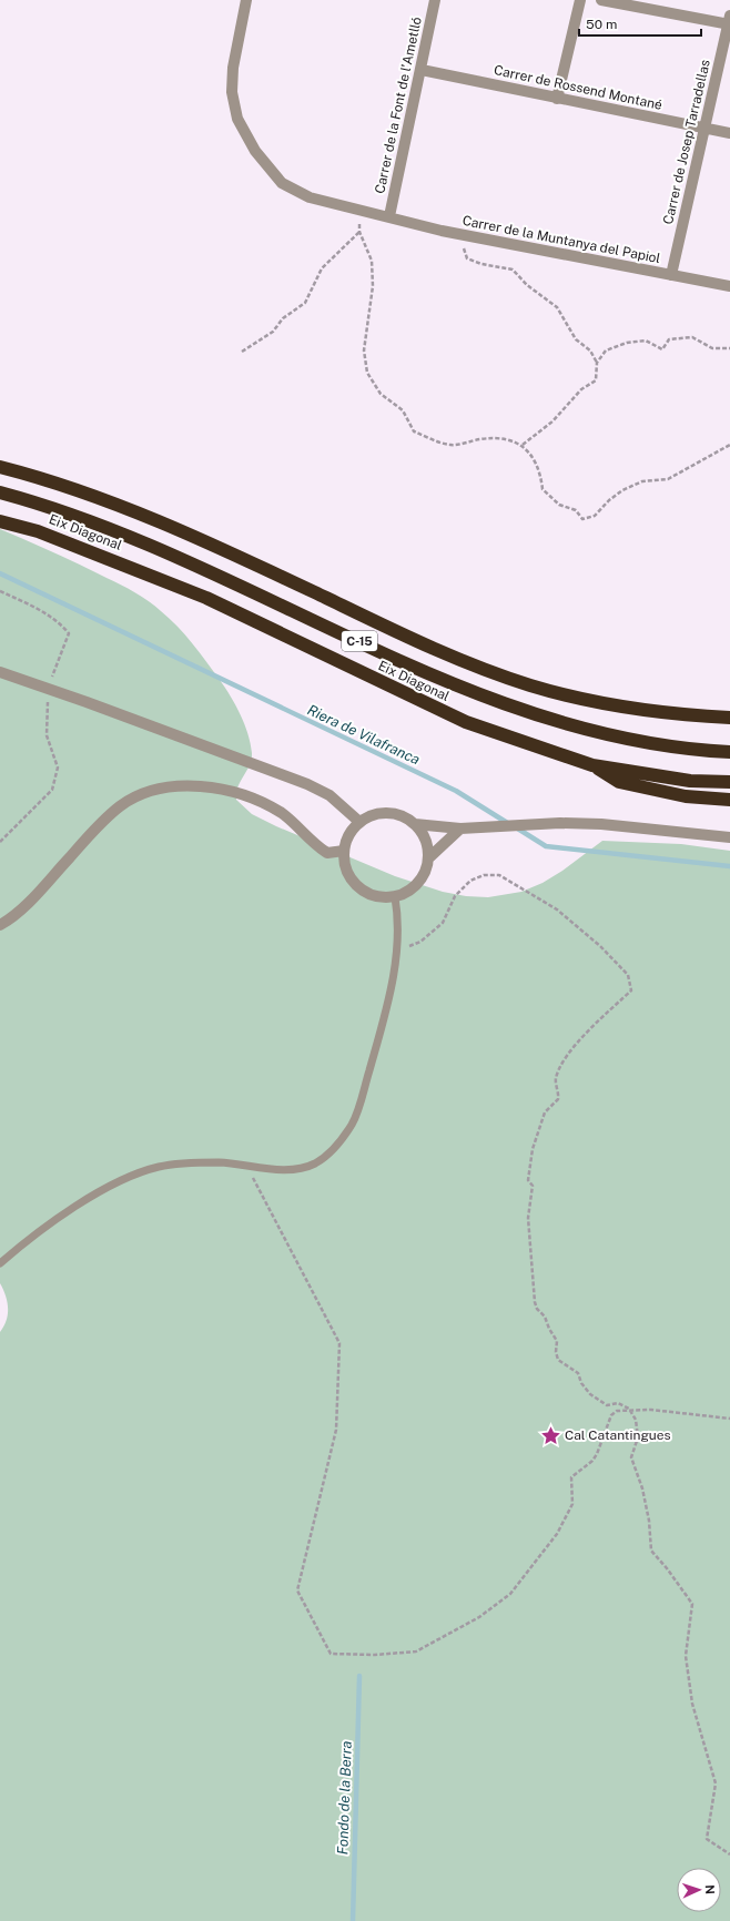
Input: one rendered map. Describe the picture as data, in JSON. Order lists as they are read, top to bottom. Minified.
{"streets":{"highway":["Eix Diagonal","C-15"],"street":["Carrer de Rossend Montané","Carrer de la Font de l'Ametlló","Carrer de Josep Tarradellas","Carrer de la Muntanya del Papiol"]},"crossings":[["Carrer de Rossend Montané","Carrer de la Font de l'Ametlló"],["Carrer de Rossend Montané","Carrer de Josep Tarradellas"],["Carrer de la Font de l'Ametlló","Carrer de la Muntanya del Papiol"],["Carrer de Josep Tarradellas","Carrer de la Muntanya del Papiol"]],"water":["Riera de Vilafranca","Fondo de la Berra"],"places":{"place":["Cal Catantingues"]},"scale_bar":"50 m","north":"right"}
